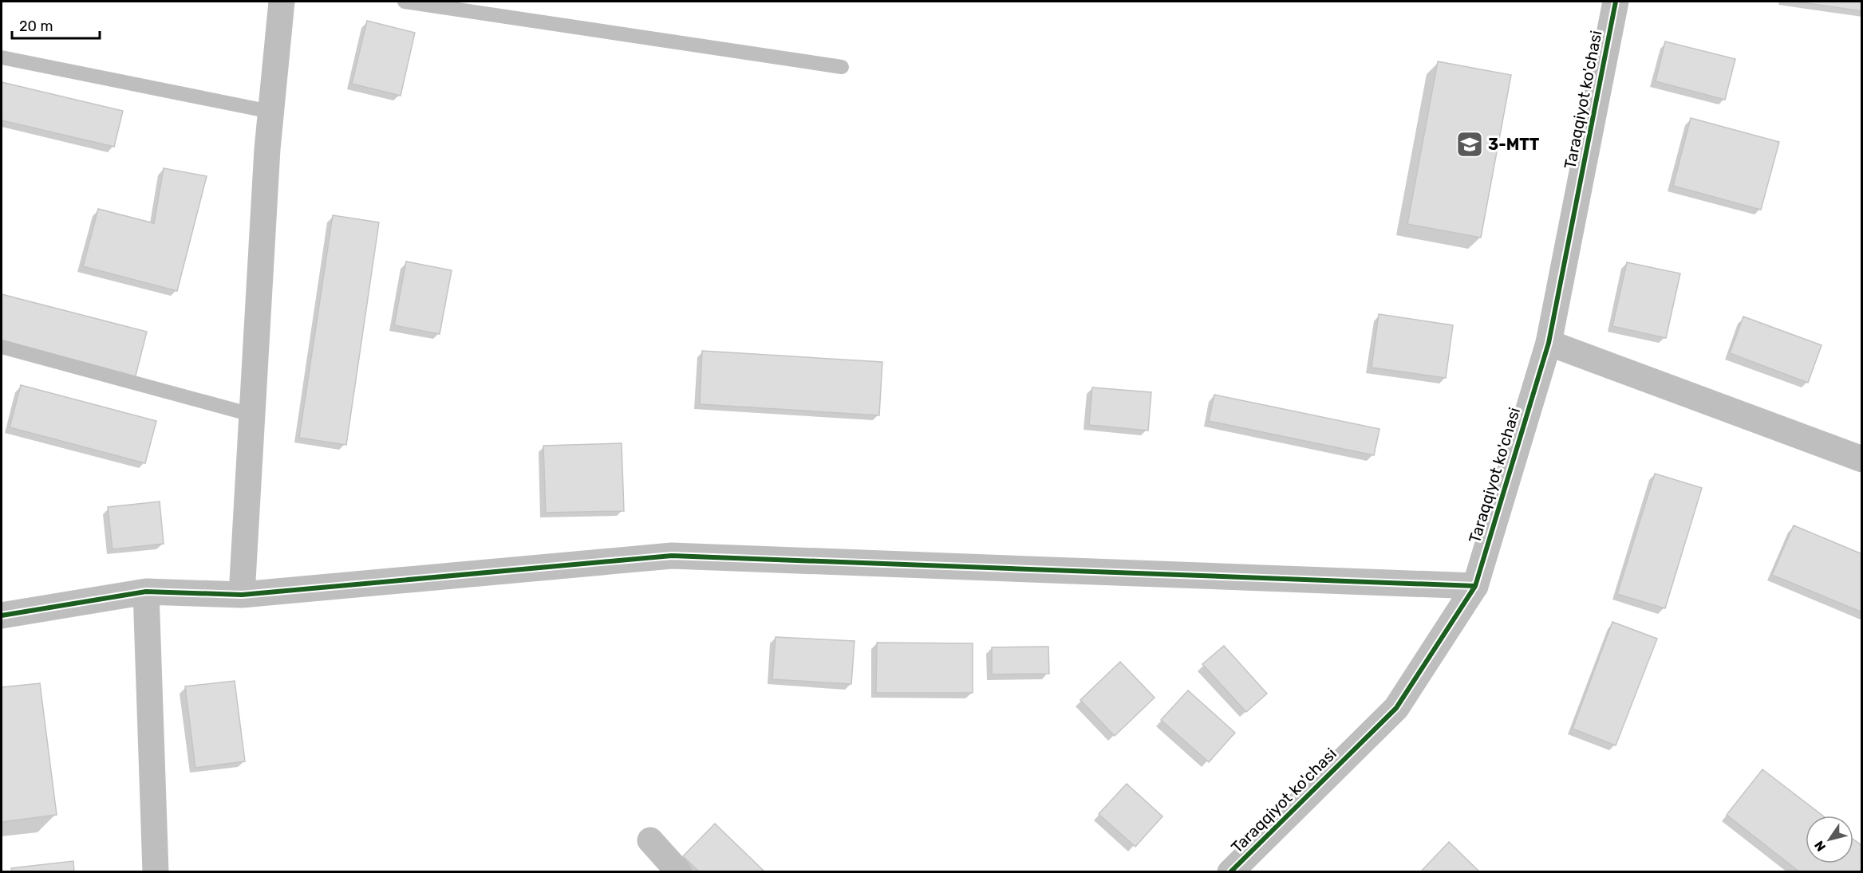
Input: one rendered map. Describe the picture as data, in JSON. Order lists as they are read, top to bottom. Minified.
{"streets":{"street":["Taraqqiyot ko'chasi"]},"places":{"school or university":["3-MTT"]},"scale_bar":"20 m","north":"bottom left"}
